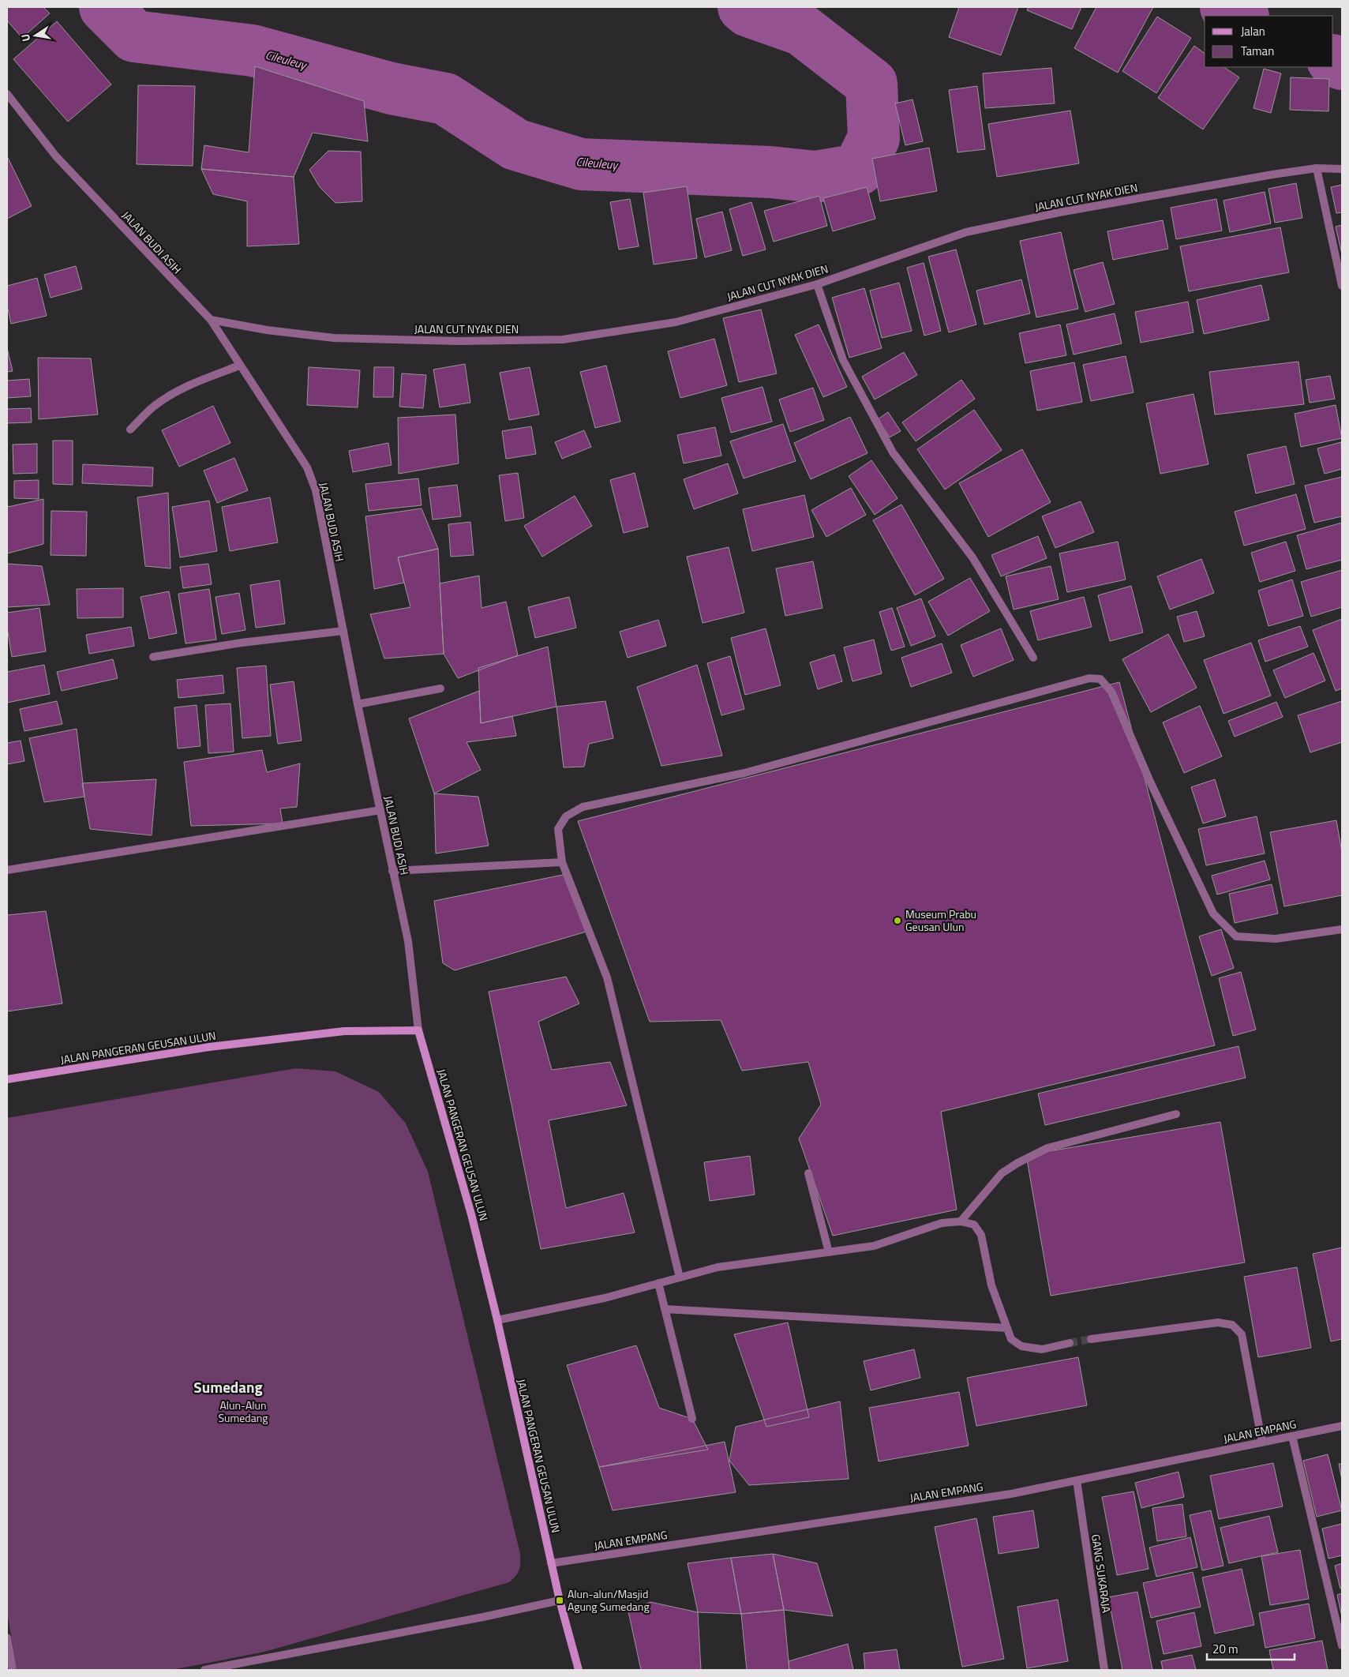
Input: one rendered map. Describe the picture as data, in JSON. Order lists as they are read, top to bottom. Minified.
{"streets":{"main road":["JALAN PANGERAN GEUSAN ULUN"],"street":["JALAN CUT NYAK DIEN","JALAN BUDI ASIH","JALAN EMPANG","GANG SUKARAJA"]},"crossings":[["JALAN CUT NYAK DIEN","JALAN BUDI ASIH"],["JALAN BUDI ASIH","JALAN PANGERAN GEUSAN ULUN"],["JALAN PANGERAN GEUSAN ULUN","JALAN EMPANG"],["JALAN EMPANG","GANG SUKARAJA"]],"districts":["Sumedang"],"water":["Cileuleuy"],"parks":["Alun-Alun Sumedang"],"places":{"other":["Museum Prabu Geusan Ulun"],"transit":["Alun-alun/Masjid Agung Sumedang"]},"legend":["Jalan","Taman"],"scale_bar":"20 m","north":"left"}
